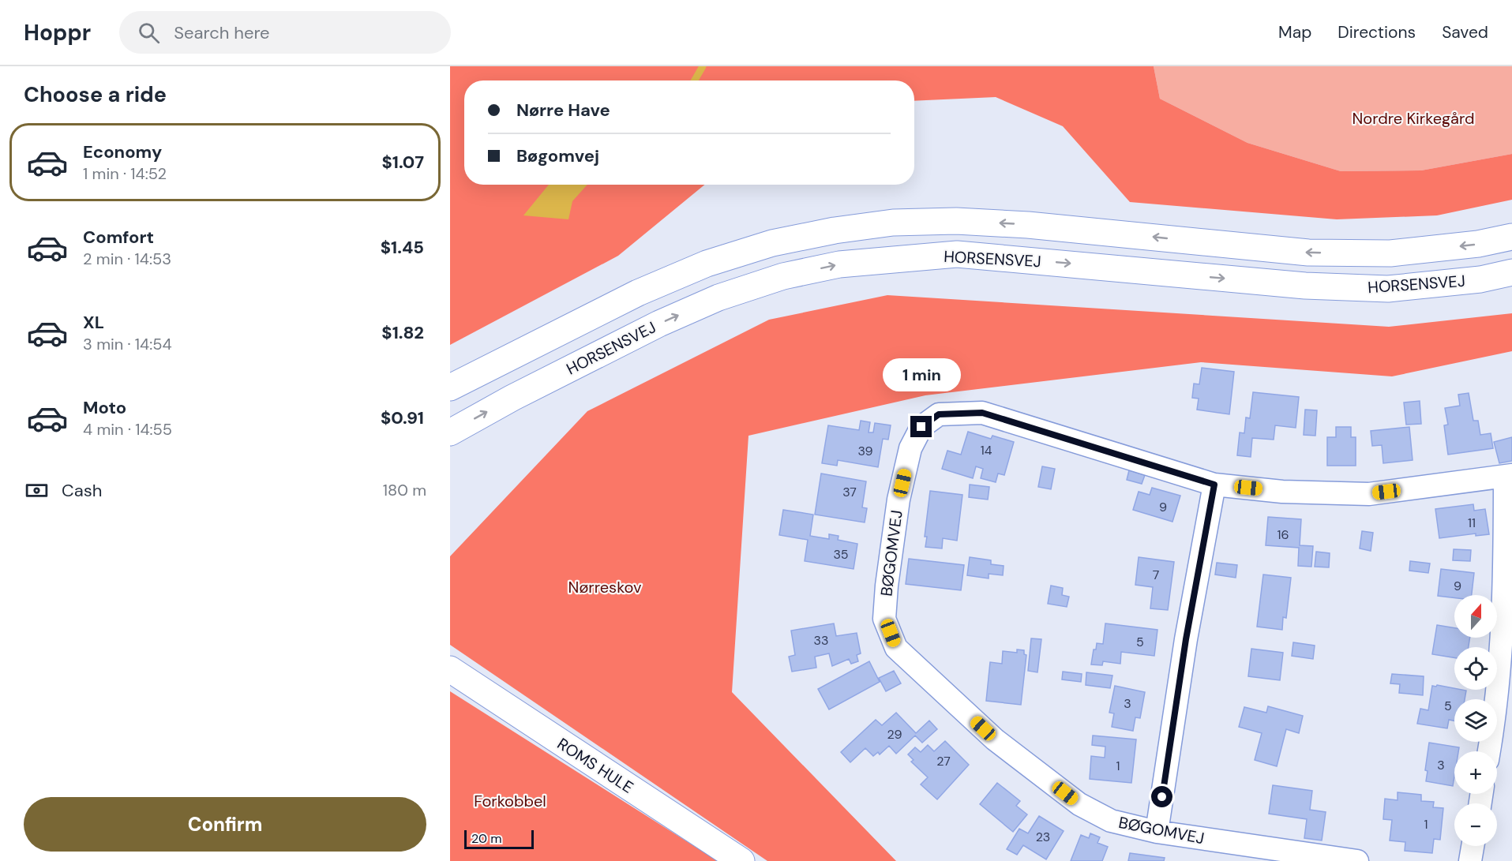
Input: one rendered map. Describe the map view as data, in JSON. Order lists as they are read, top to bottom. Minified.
{"streets":{"main road":["HORSENSVEJ","ROMS HULE"],"street":["BØGOMVEJ"]},"parks":["Nordre Kirkegård","Nørreskov","Forkobbel"],"house_numbers":["14","39","37","9","11","16","35","7","9","33","5","3","5","29","27","3","1","1","23"],"scale_bar":"20 m","north":"top","page":{"header":"Hoppr","search":"Search here","nav":["Map","Directions","Saved"],"heading":"Choose a ride","banner":["Nørre Have","Bøgomvej"],"list":[{"name":"Economy","note":"1 min · 14:52","value":"$1.07"},{"name":"Comfort","note":"2 min · 14:53","value":"$1.45"},{"name":"XL","note":"3 min · 14:54","value":"$1.82"},{"name":"Moto","note":"4 min · 14:55","value":"$0.91"}],"bubble":"1 min","pay":["Cash","180 m"],"map_buttons":["+","−"],"buttons":"Confirm","scale":"20 m"}}
